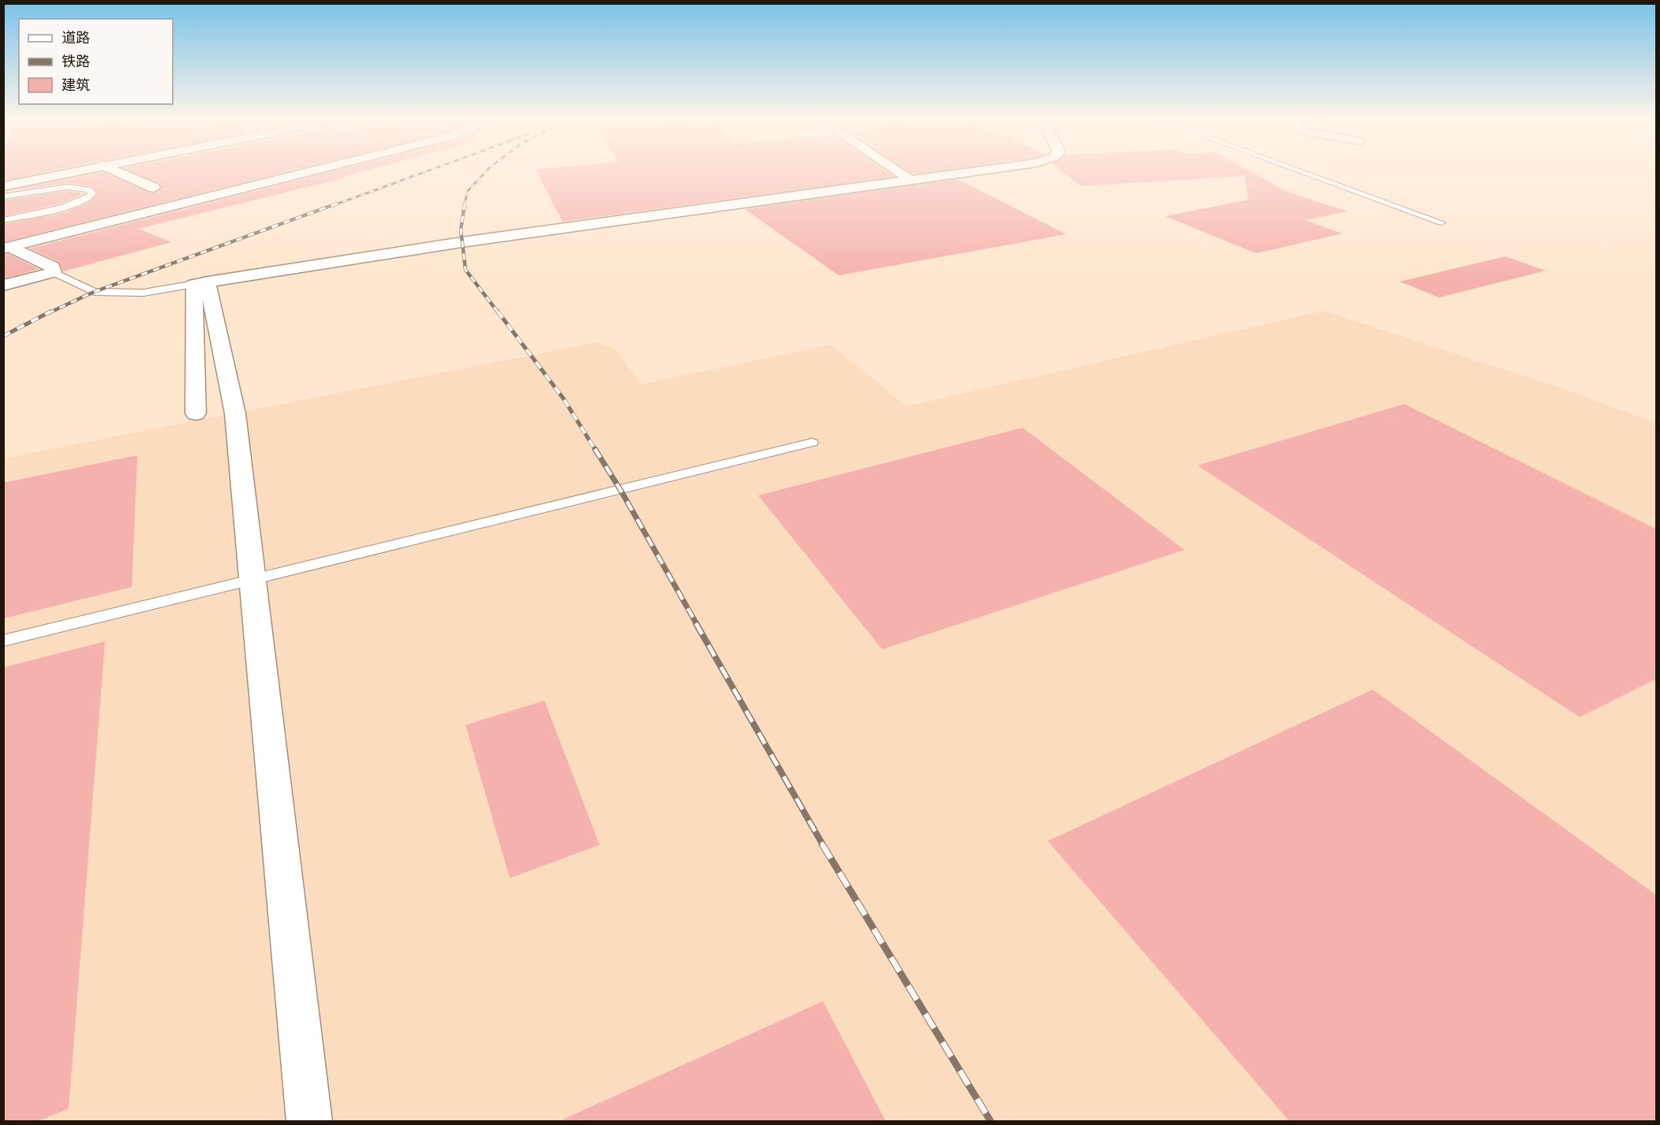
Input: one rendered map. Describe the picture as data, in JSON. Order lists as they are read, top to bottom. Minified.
{"legend":["道路","铁路","建筑"]}
